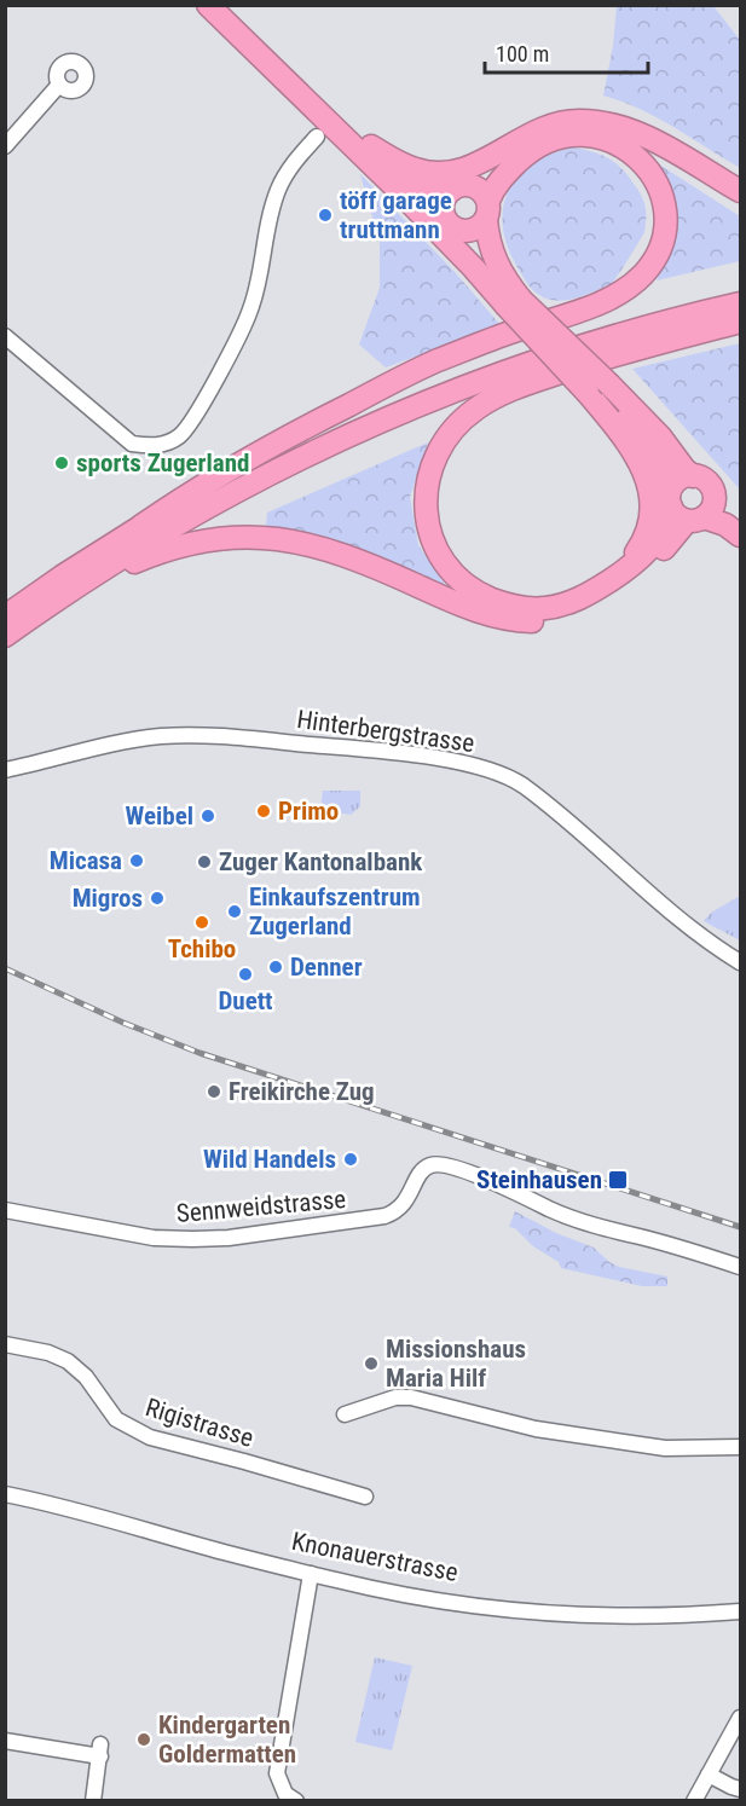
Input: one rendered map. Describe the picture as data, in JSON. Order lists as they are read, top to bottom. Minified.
{"streets":{"street":["Hinterbergstrasse","Sennweidstrasse","Rigistrasse","Knonauerstrasse"]},"places":{"other":["töff garage truttmann","sports Zugerland","Primo","Weibel","Micasa","Zuger Kantonalbank","Migros","Einkaufszentrum Zugerland","Tchibo","Denner","Duett","Freikirche Zug","Wild Handels","Missionshaus Maria Hilf","Kindergarten Goldermatten"],"transit":["Steinhausen"]},"scale_bar":"100 m"}
